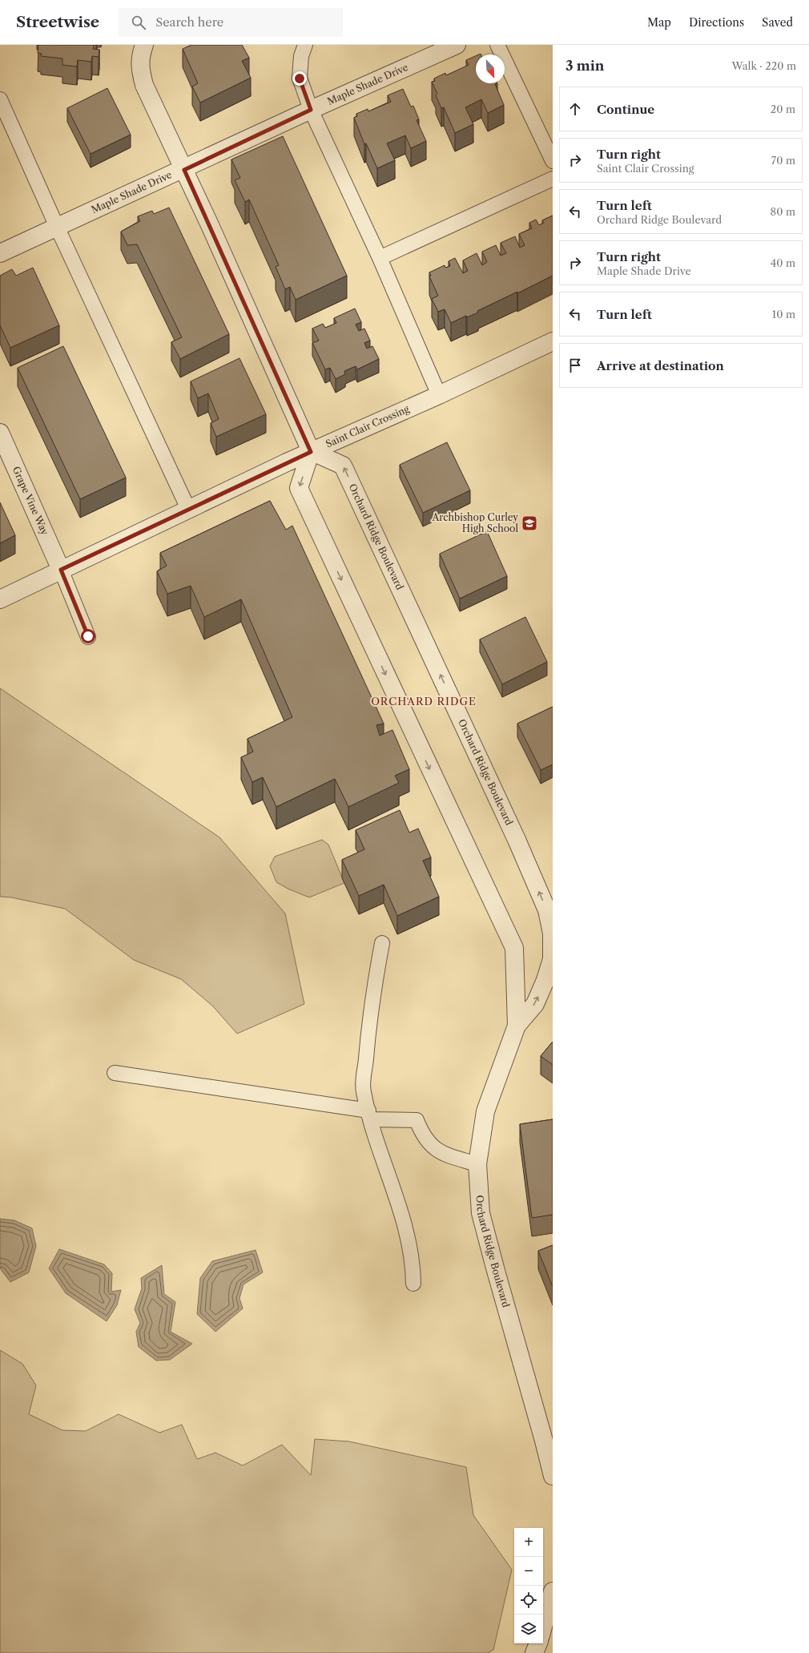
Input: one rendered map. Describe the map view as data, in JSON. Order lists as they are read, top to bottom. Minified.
{"streets":{"street":["Maple Shade Drive","Saint Clair Crossing","Grape Vine Way","Orchard Ridge Boulevard"]},"crossings":[["Saint Clair Crossing","Grape Vine Way"],["Saint Clair Crossing","Orchard Ridge Boulevard"]],"districts":["ORCHARD RIDGE"],"places":{"school or university":["Archbishop Curley High School"]},"north":"bottom right","page":{"header":"Streetwise","search":"Search here","nav":["Map","Directions","Saved"],"heading":["3 min","Walk · 220 m"],"list":[["Continue","20 m"],["Turn right","Saint Clair Crossing","70 m"],["Turn left","Orchard Ridge Boulevard","80 m"],["Turn right","Maple Shade Drive","40 m"],["Turn left","10 m"],"Arrive at destination"],"map_buttons":["+","−"]}}
